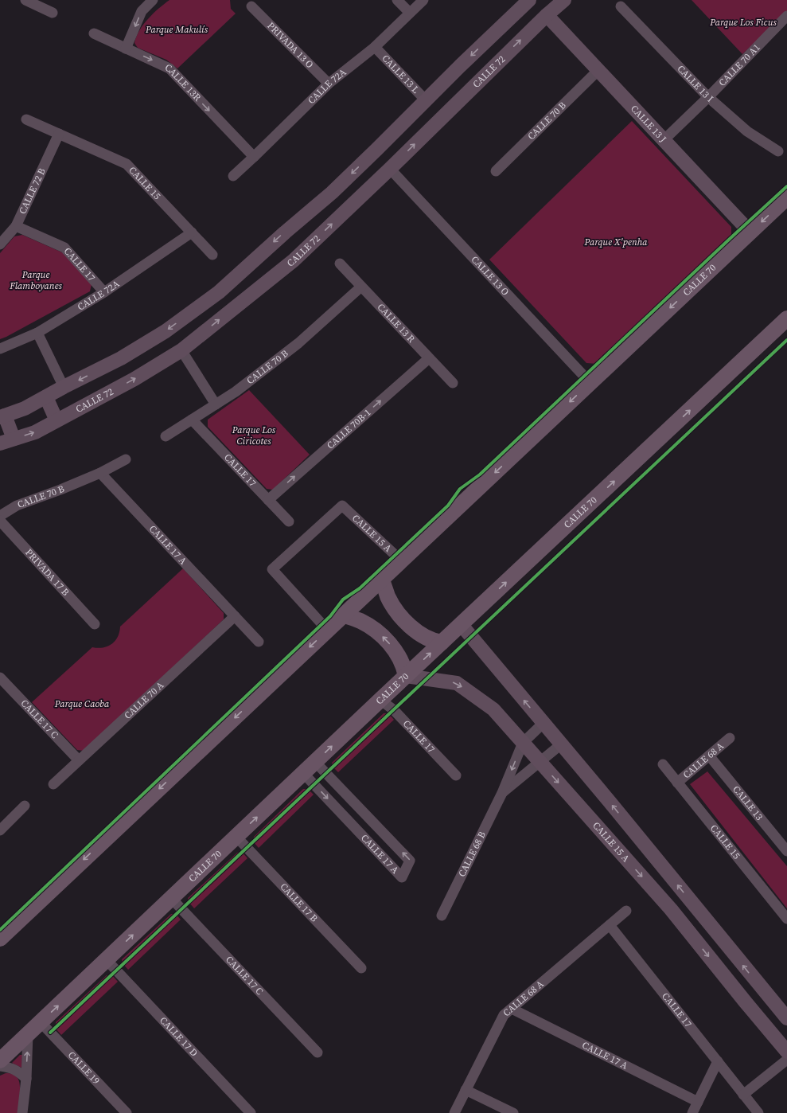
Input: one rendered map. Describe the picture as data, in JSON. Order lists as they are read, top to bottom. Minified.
{"streets":{"main road":["CALLE 72","CALLE 13 J","CALLE 70","CALLE 15 A"],"street":["PRIVADA 13 O","CALLE 70 A1","CALLE 13 L","CALLE 13R","CALLE 13 I","CALLE 72A","CALLE 70 B","CALLE 15","CALLE 72 B","CALLE 17","CALLE 13 O","CALLE 13 R","CALLE 70B-1","CALLE 17 A","PRIVADA 17 B","CALLE 70 A","CALLE 17 C","CALLE 68 A","CALLE 13","CALLE 68 B","CALLE 17 B","CALLE 17 D","CALLE 19"]},"crossings":[["PRIVADA 13 O","CALLE 72A"],["CALLE 70 A1","CALLE 13 I"],["CALLE 70 A1","CALLE 13 J"],["CALLE 72","CALLE 13 J"],["CALLE 72","CALLE 13 O"],["CALLE 13 L","CALLE 72A"],["CALLE 13R","CALLE 72A"],["CALLE 72A","CALLE 15"],["CALLE 72A","CALLE 17"],["CALLE 70 B","CALLE 13 J"],["CALLE 70 B","CALLE 17"],["CALLE 70 B","CALLE 13 R"],["CALLE 70 B","CALLE 17 A"],["CALLE 13 J","CALLE 70"],["CALLE 15","CALLE 72 B"],["CALLE 15","CALLE 68 A"],["CALLE 72 B","CALLE 17"],["CALLE 17","CALLE 70"],["CALLE 17","CALLE 70B-1"],["CALLE 17","CALLE 68 A"],["CALLE 13 O","CALLE 70"],["CALLE 70","CALLE 15 A"],["CALLE 70","CALLE 17 A"],["CALLE 70","CALLE 17 C"],["CALLE 70","CALLE 17 B"],["CALLE 70","CALLE 17 D"],["CALLE 70","CALLE 19"],["CALLE 13 R","CALLE 70B-1"],["CALLE 15 A","CALLE 68 B"],["CALLE 17 A","CALLE 70 A"],["CALLE 17 A","CALLE 68 A"],["CALLE 70 A","CALLE 17 C"],["CALLE 68 A","CALLE 13"]],"one_way":["CALLE 13R","CALLE 70B-1","CALLE 15 A"],"parks":["Parque Los Ficus","Parque Makulís","Parque X'penha","Parque Flamboyanes","Parque Los Ciricotes","Parque Caoba"]}
